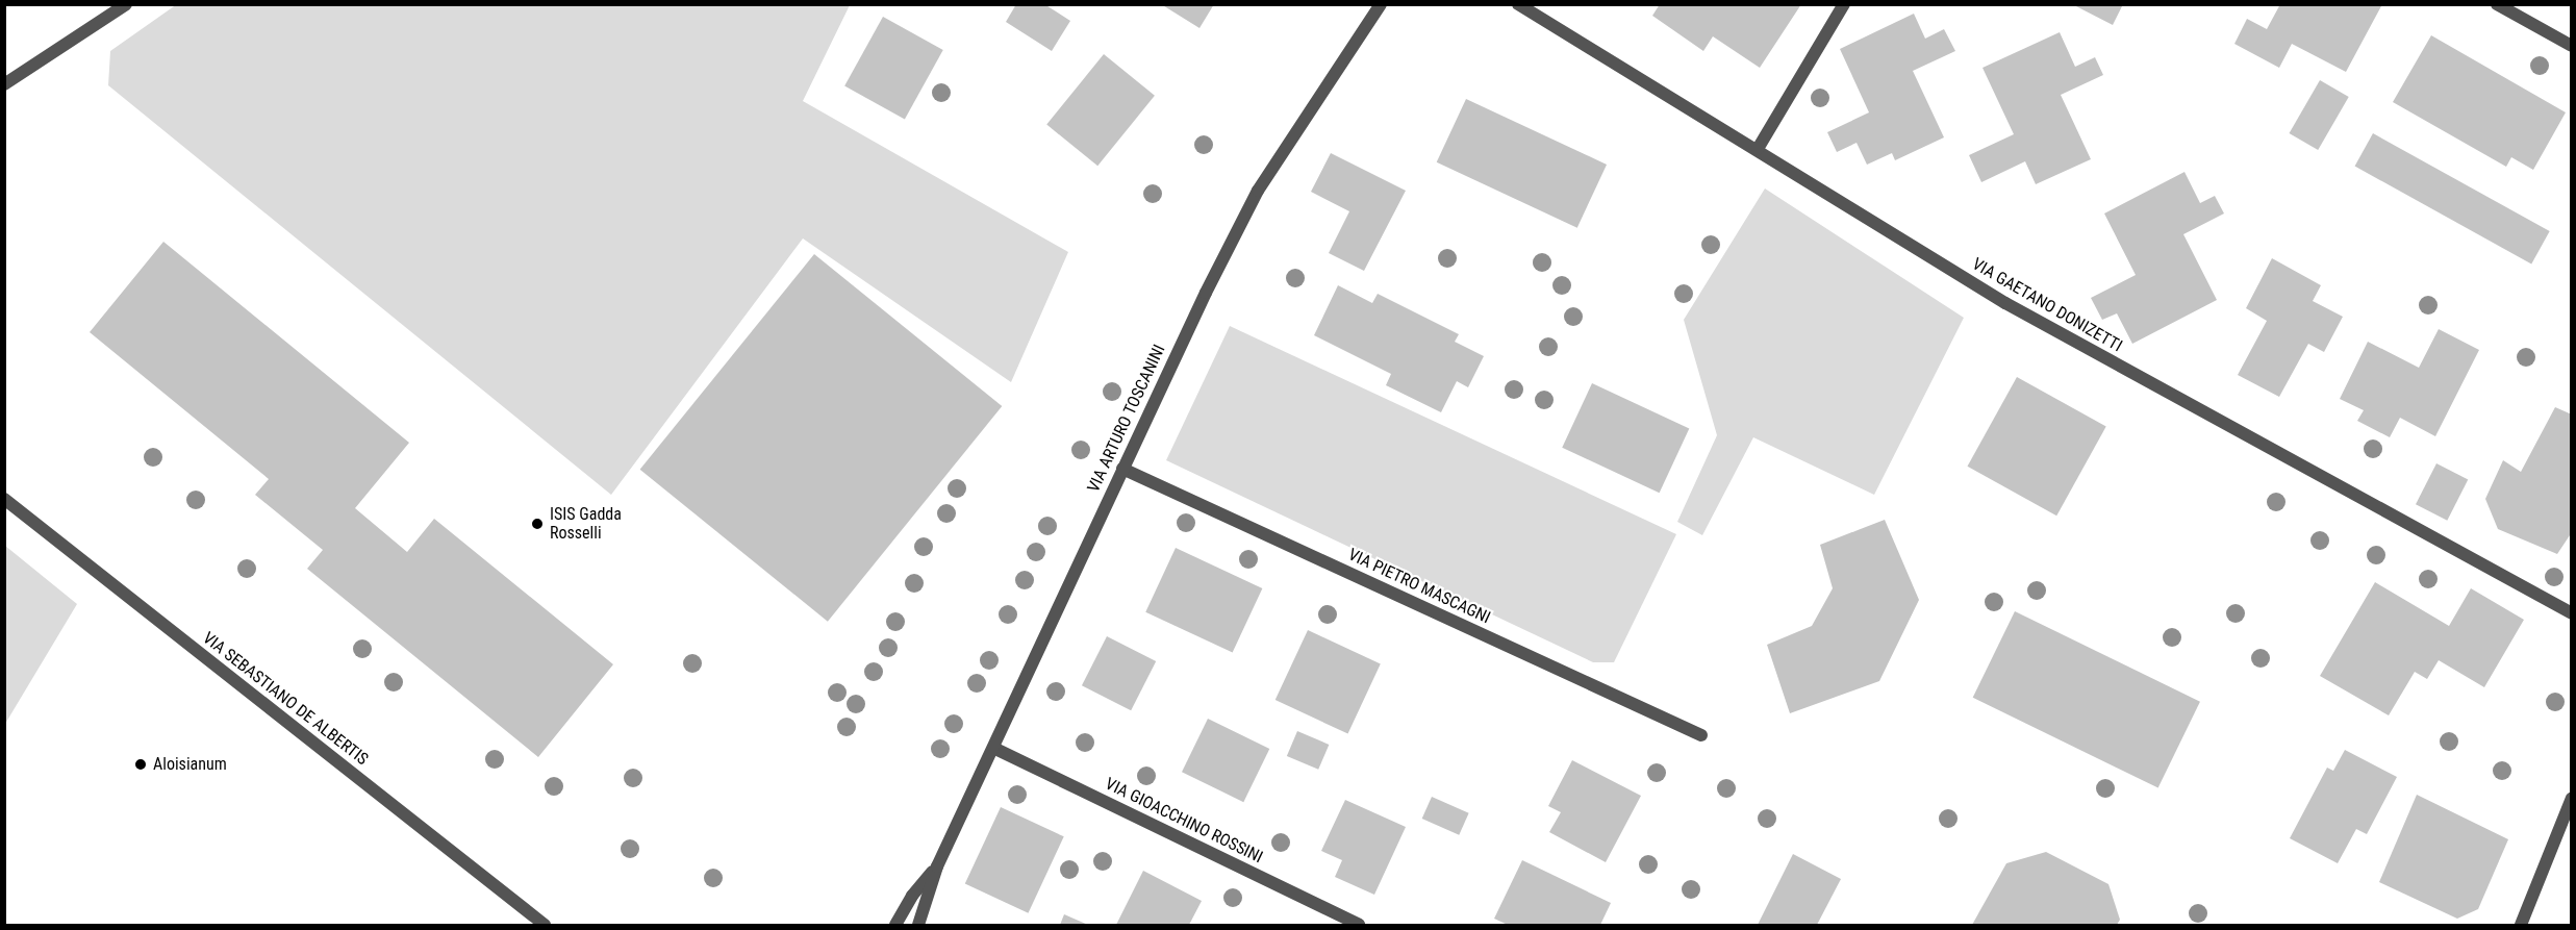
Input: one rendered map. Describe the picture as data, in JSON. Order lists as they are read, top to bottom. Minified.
{"streets":{"street":["VIA GAETANO DONIZETTI","VIA ARTURO TOSCANINI","VIA PIETRO MASCAGNI","VIA SEBASTIANO DE ALBERTIS","VIA GIOACCHINO ROSSINI"]},"crossings":[["VIA ARTURO TOSCANINI","VIA PIETRO MASCAGNI"],["VIA ARTURO TOSCANINI","VIA GIOACCHINO ROSSINI"]],"places":["ISIS Gadda Rosselli","Aloisianum"]}
